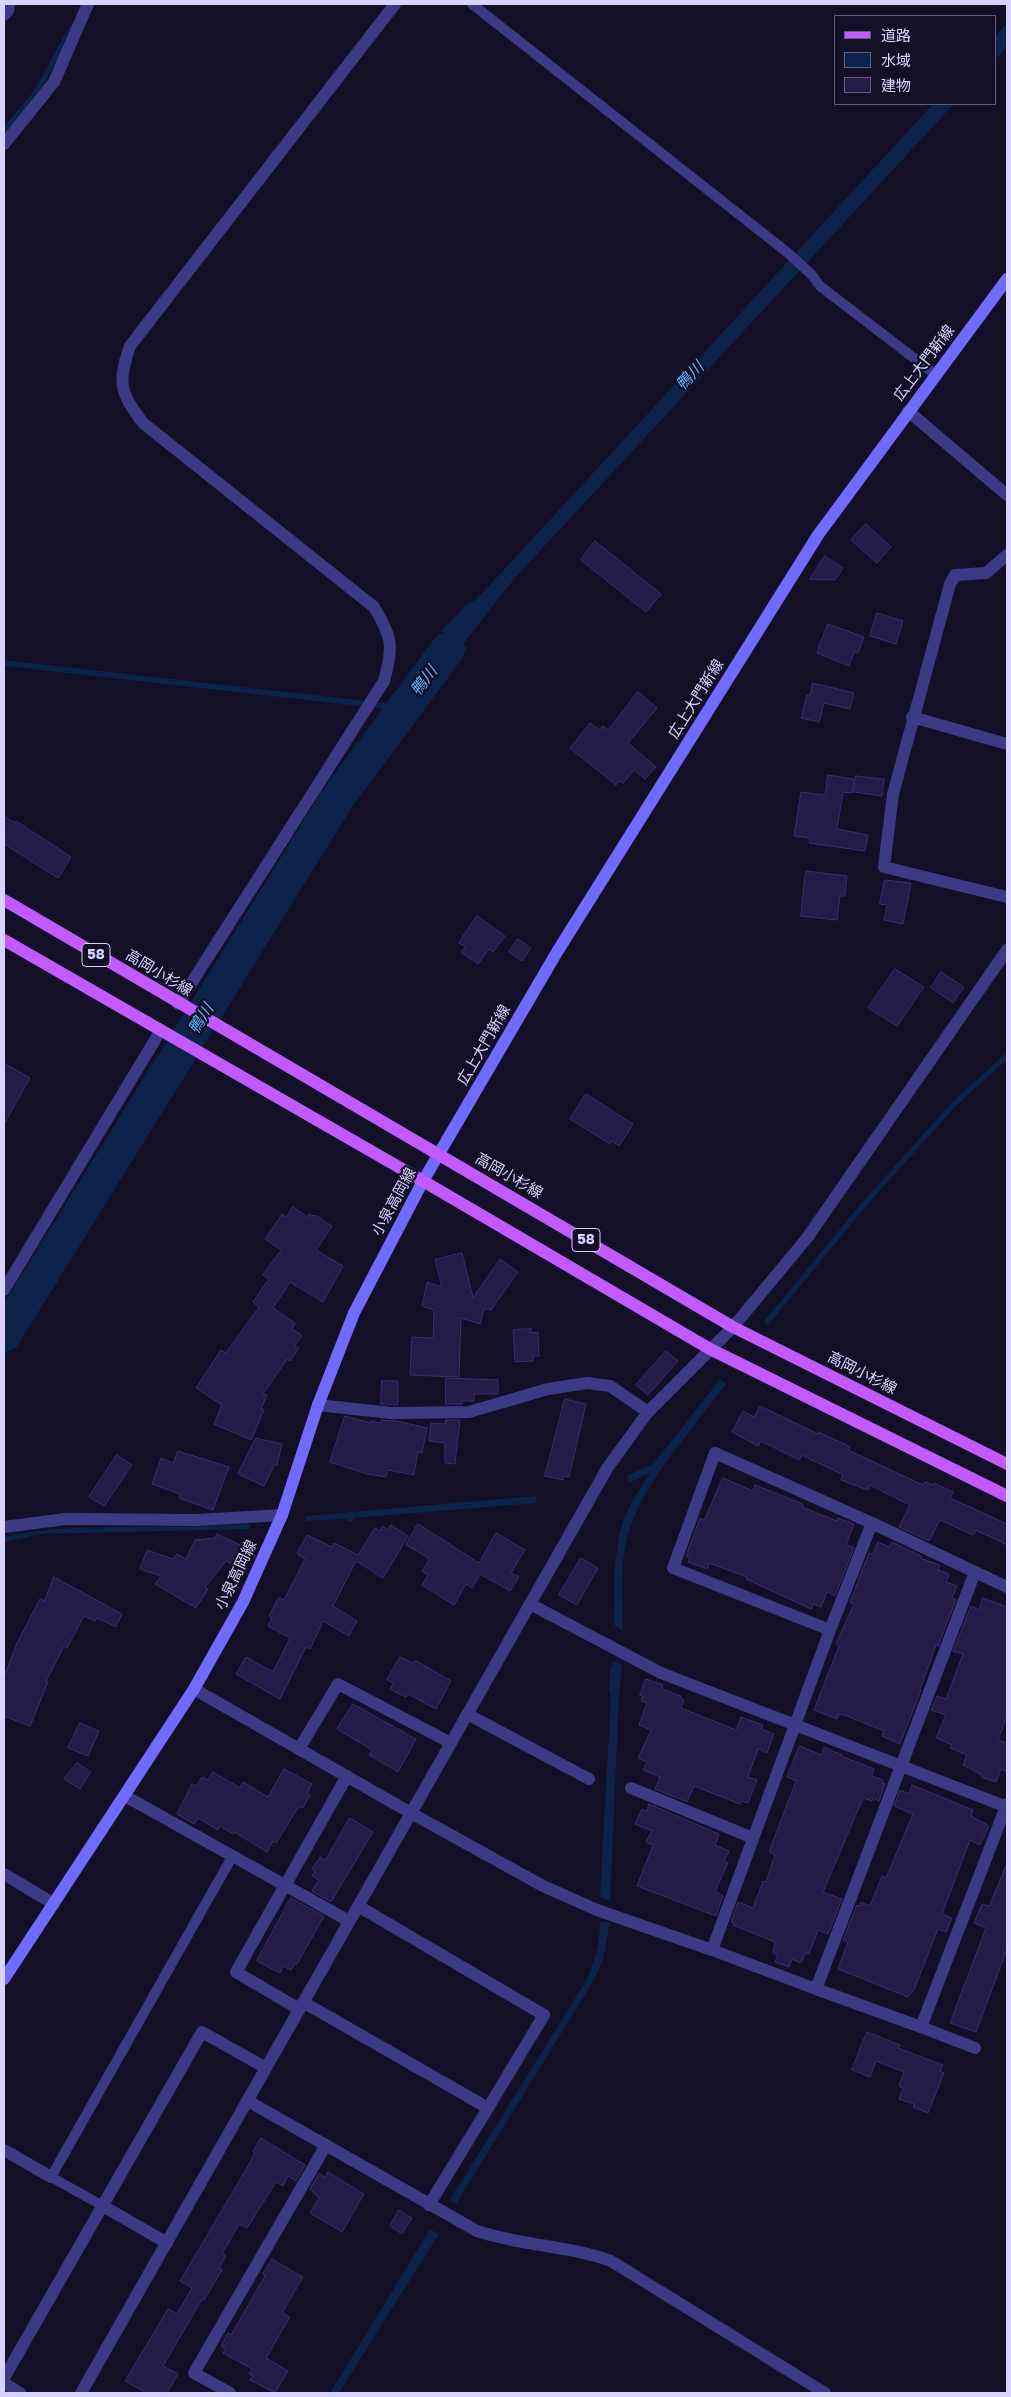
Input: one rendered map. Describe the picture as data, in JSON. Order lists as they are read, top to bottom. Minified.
{"streets":{"main road":["広上大門新線","58","高岡小杉線","小泉高岡線"]},"crossings":[["広上大門新線","高岡小杉線"],["広上大門新線","小泉高岡線"],["58","小泉高岡線"],["高岡小杉線","小泉高岡線"]],"water":["鴨川"],"legend":["道路","水域","建物"]}
